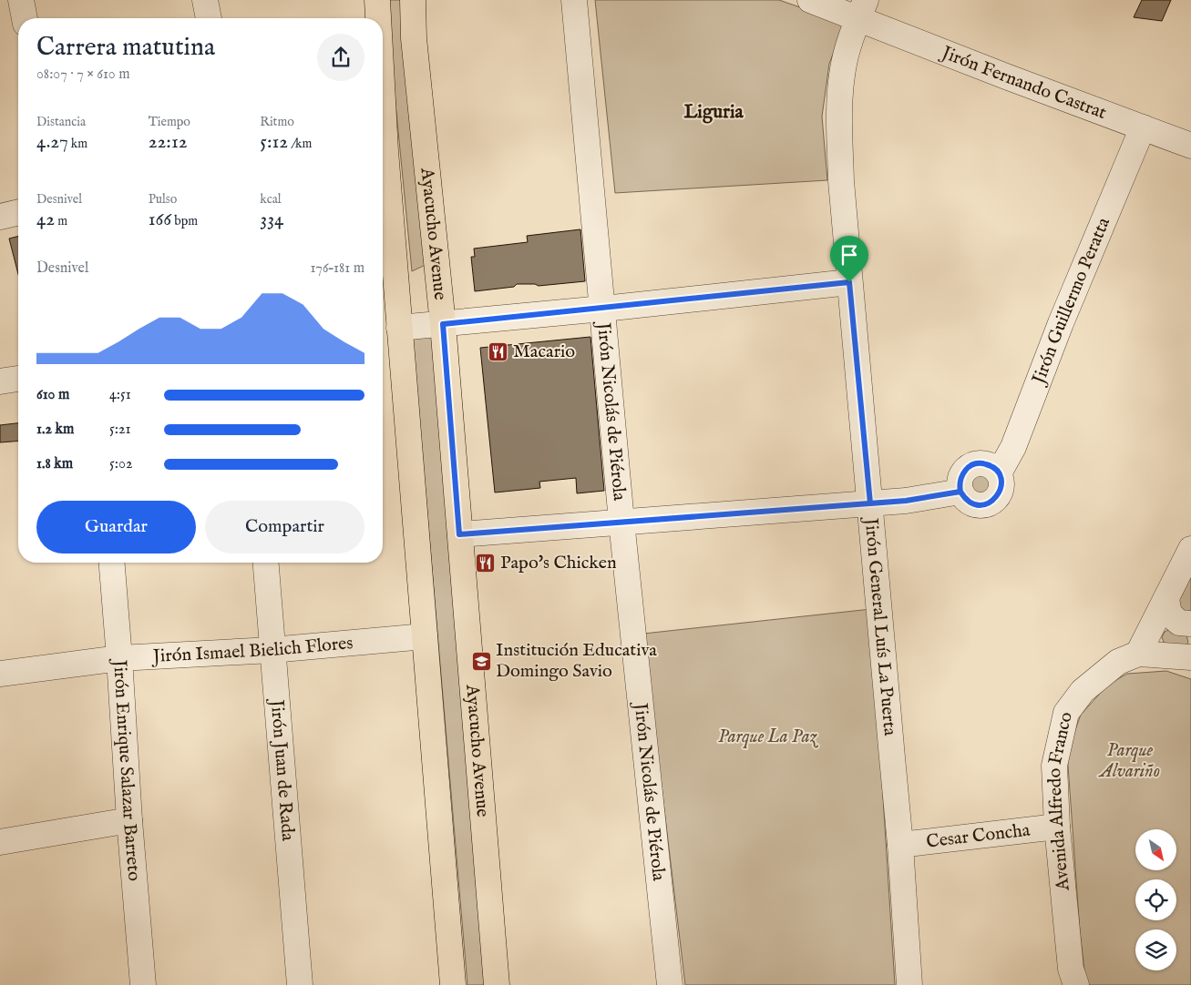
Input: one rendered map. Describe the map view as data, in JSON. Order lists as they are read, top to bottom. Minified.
{"streets":{"main road":["Ayacucho Avenue"],"street":["Jirón Fernando Castrat","Jirón Guillermo Peratta","Jirón Nicolás de Piérola","Jirón General Luís La Puerta","Jirón Ismael Bielich Flores","Jirón Enrique Salazar Barreto","Jirón Juan de Rada","Avenida Alfredo Franco","Cesar Concha"]},"crossings":[["Jirón Fernando Castrat","Jirón Guillermo Peratta"],["Jirón Fernando Castrat","Jirón General Luís La Puerta"],["Jirón Guillermo Peratta","Jirón General Luís La Puerta"],["Jirón General Luís La Puerta","Cesar Concha"],["Jirón Ismael Bielich Flores","Jirón Enrique Salazar Barreto"],["Jirón Ismael Bielich Flores","Jirón Juan de Rada"],["Avenida Alfredo Franco","Cesar Concha"]],"districts":["Liguria"],"parks":["Parque La Paz","Parque Alvariño"],"places":{"restaurant":["Macario","Papo's Chicken"],"school or university":["Institución Educativa Domingo Savio"]},"north":"bottom right","page":{"heading":["Carrera matutina","08:07 · 7 × 610 m"],"stats":[["Distancia","4.27 km"],["Tiempo","22:12"],["Ritmo","5:12 /km"],["Desnivel","42 m"],["Pulso","166 bpm"],["kcal","334"]],"chart":["Desnivel","176–181 m"],"list":[{"name":"610 m","note":"4:51"},{"name":"1.2 km","note":"5:21"},{"name":"1.8 km","note":"5:02"}],"buttons":["Guardar","Compartir"]}}
